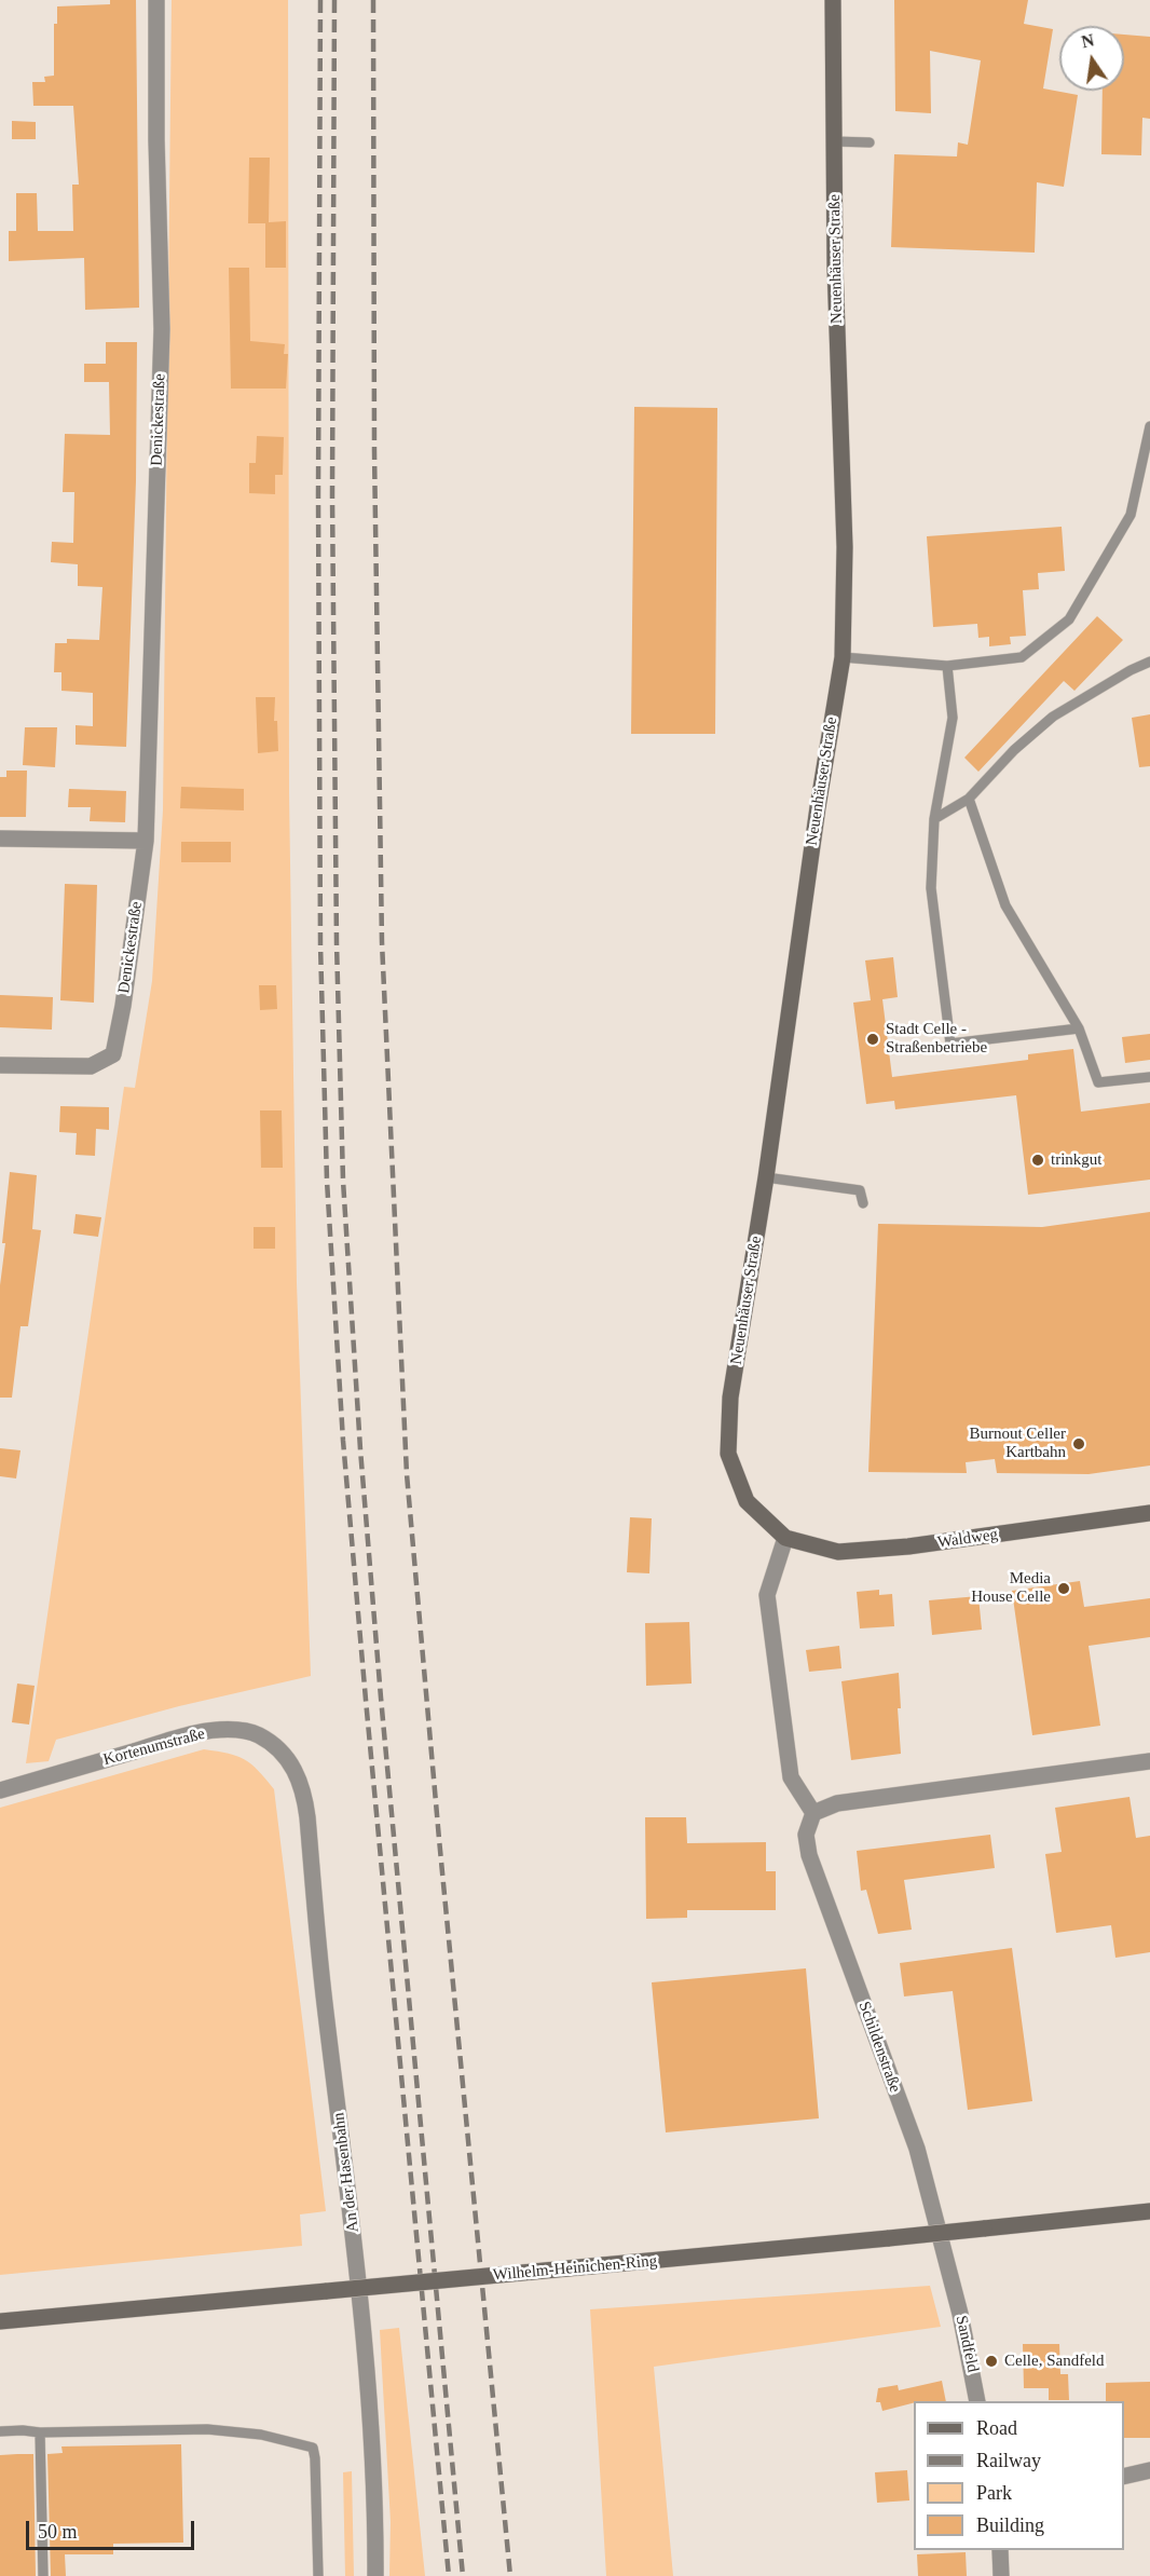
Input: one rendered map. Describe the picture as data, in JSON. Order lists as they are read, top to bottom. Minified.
{"streets":{"street":["Neuenhäuser Straße","Denickestraße","Waldweg","Kortenumstraße","Schildenstraße","An der Hasenbahn","Wilhelm-Heinichen-Ring","Sandfeld"]},"crossings":[["Neuenhäuser Straße","Waldweg"],["Kortenumstraße","An der Hasenbahn"],["Schildenstraße","Sandfeld"]],"places":["Stadt Celle - Straßenbetriebe","trinkgut","Burnout Celler Kartbahn","Media House Celle","Celle, Sandfeld"],"legend":["Road","Railway","Park","Building"],"scale_bar":"50 m","north":"top"}
